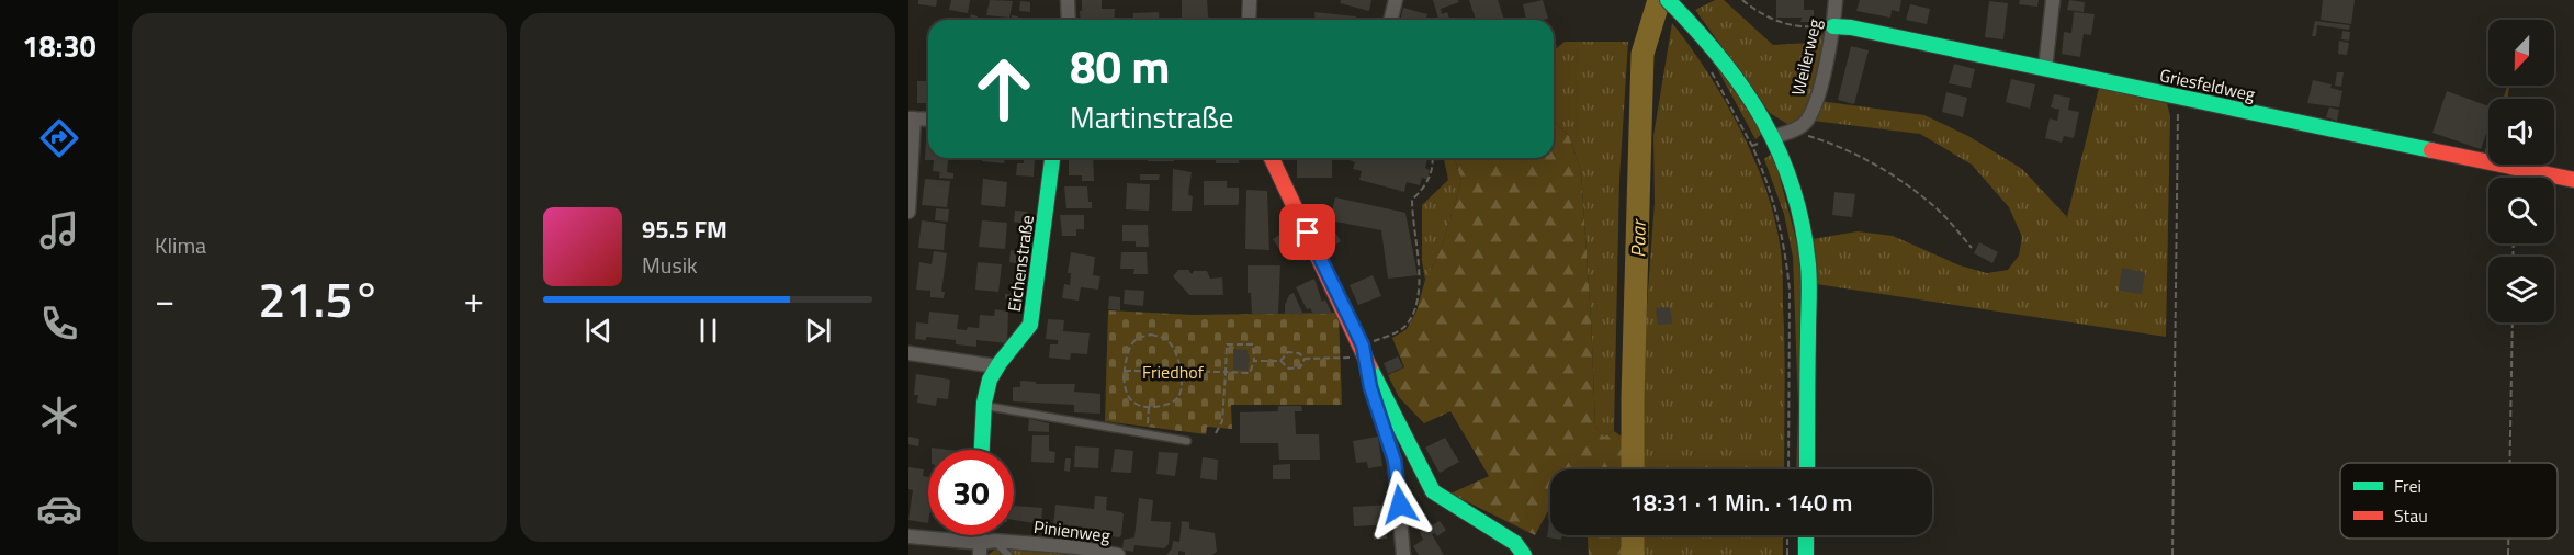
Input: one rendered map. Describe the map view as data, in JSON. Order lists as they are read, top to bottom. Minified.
{"streets":{"street":["Weilerweg","Griesfeldweg","Eichenstraße","Pinienweg"]},"crossings":[["Weilerweg","Griesfeldweg"]],"water":["Paar"],"parks":["Friedhof"],"legend":["Frei","Stau"],"north":"bottom","page":{"tabs":"18:30","tile":"Klima","turn":["80 m","Martinstraße"],"song":["95.5 FM","Musik"],"heat":["−","21.5°","+"],"limit":"30","trip":"18:31 · 1 Min. · 140 m"}}
